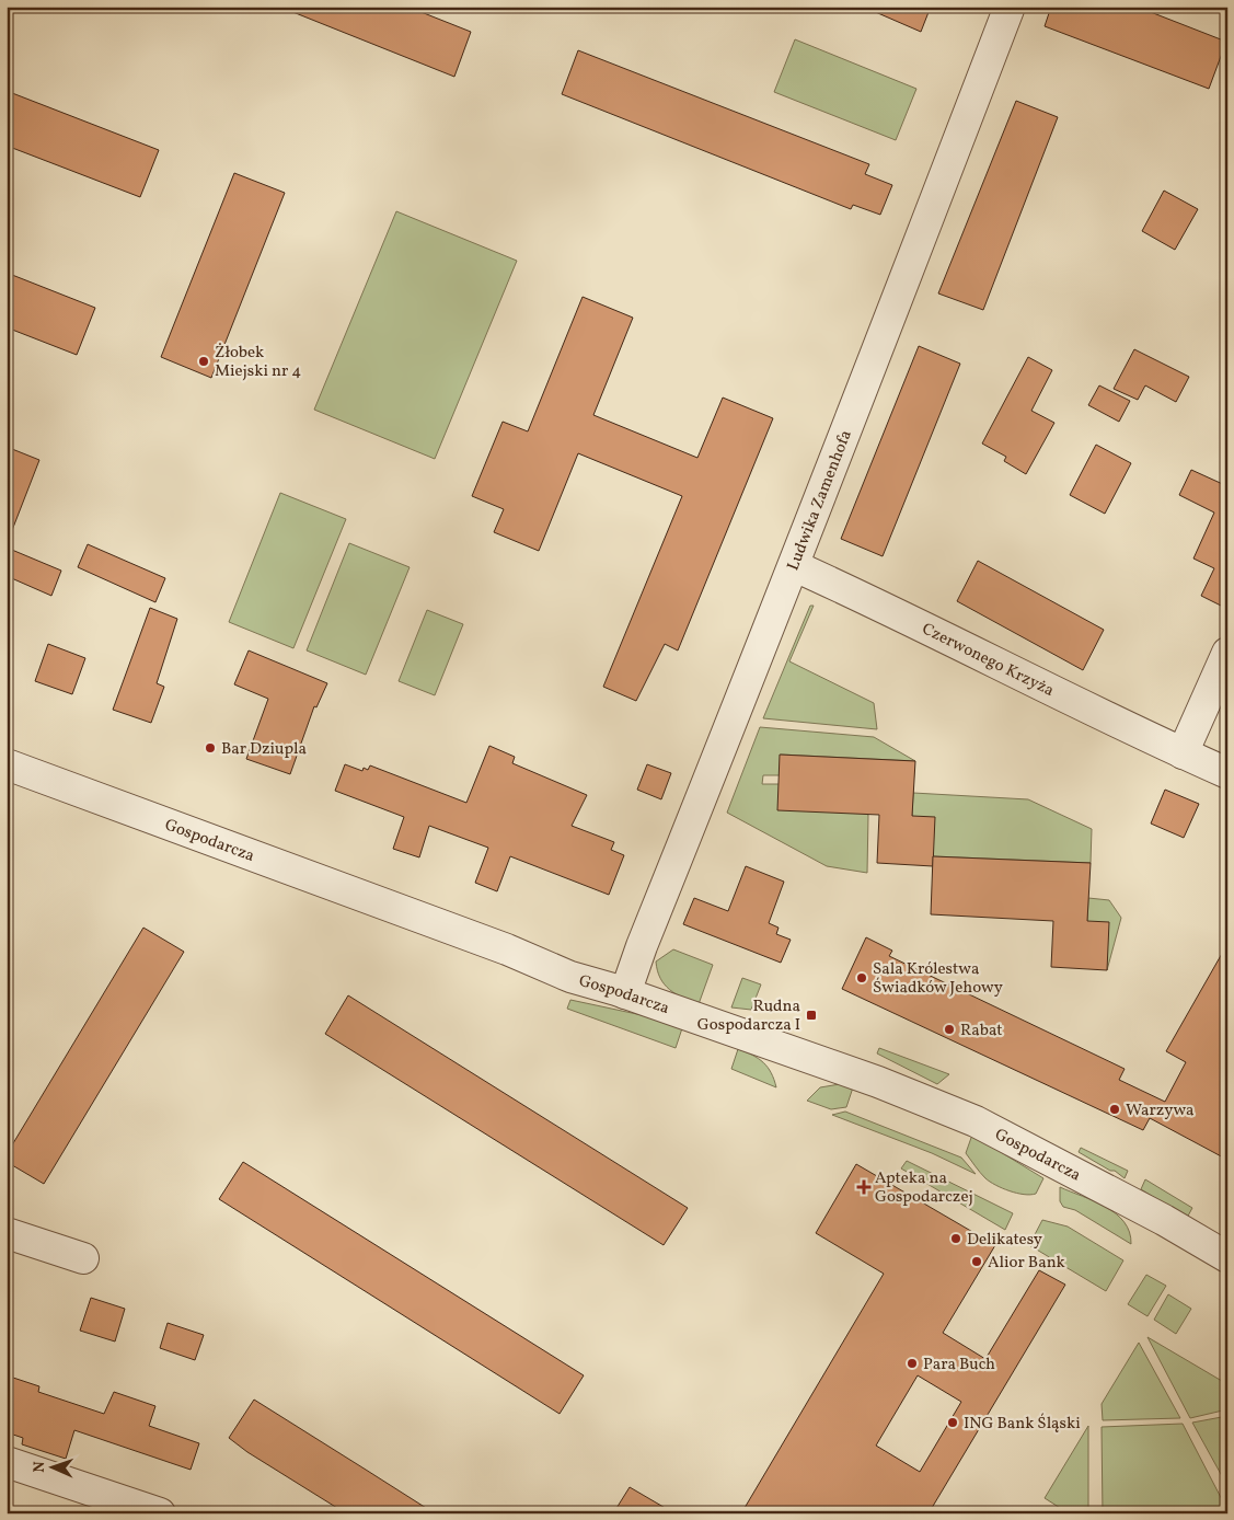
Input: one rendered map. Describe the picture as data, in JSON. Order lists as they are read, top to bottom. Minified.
{"streets":{"street":["Ludwika Zamenhofa","Czerwonego Krzyża","Gospodarcza"]},"crossings":[["Ludwika Zamenhofa","Czerwonego Krzyża"],["Ludwika Zamenhofa","Gospodarcza"]],"places":{"other":["Żłobek Miejski nr 4","Bar Dziupla","Sala Królestwa Świadków Jehowy","Rabat","Warzywa","Delikatesy","Alior Bank","Para Buch","ING Bank Śląski"],"transit":["Rudna Gospodarcza I"],"health":["Apteka na Gospodarczej"]},"north":"left"}
